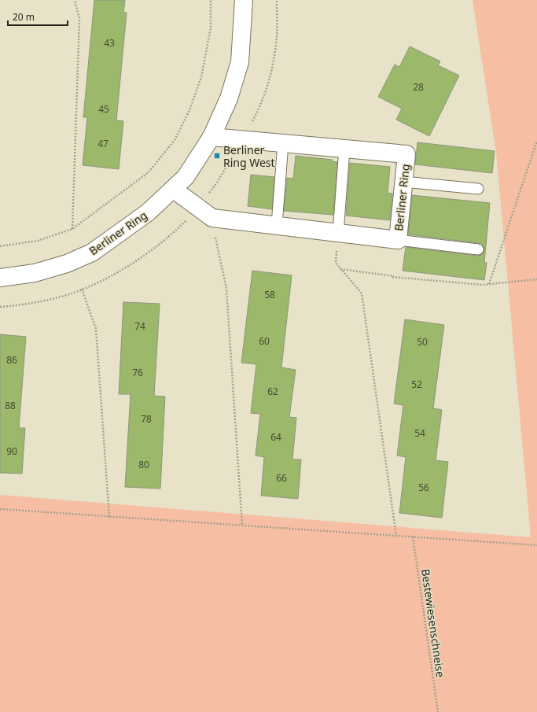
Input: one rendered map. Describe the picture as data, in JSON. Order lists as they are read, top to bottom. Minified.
{"streets":{"street":["Berliner Ring"],"path":["Bestewiesenschneise"]},"places":{"transit":["Berliner Ring West"]},"house_numbers":["43","28","45","47","58","74","60","50","86","76","52","62","88","78","54","64","90","80","66","56"],"scale_bar":"20 m"}
